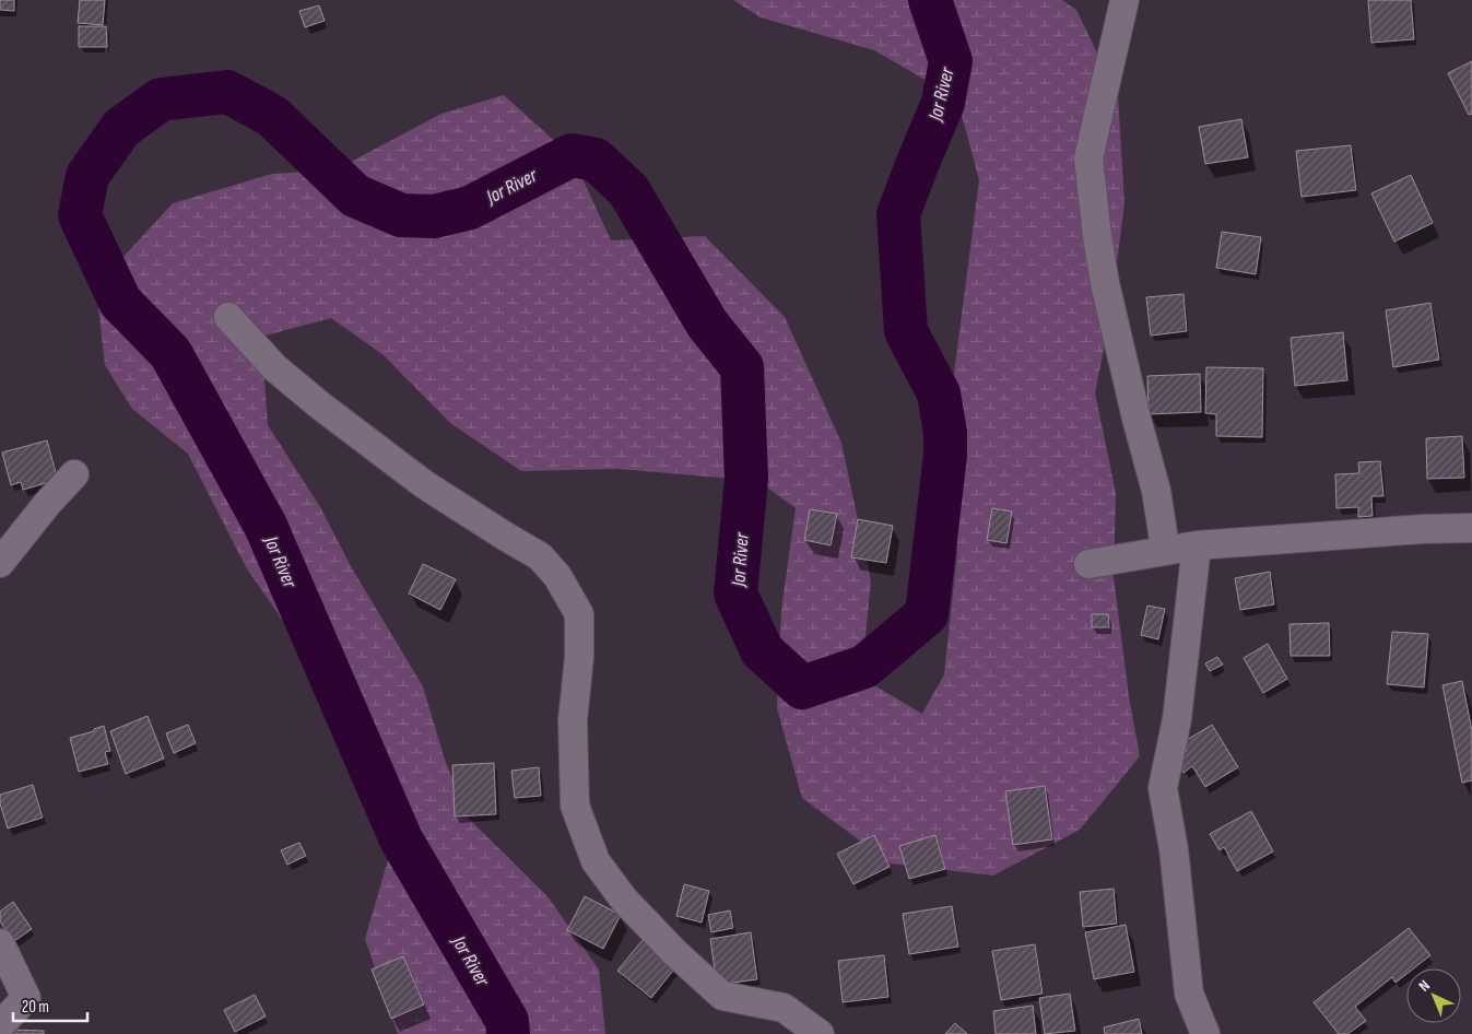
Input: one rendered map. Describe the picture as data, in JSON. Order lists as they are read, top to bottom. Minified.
{"water":["Jor River"],"scale_bar":"20 m","north":"top left"}
